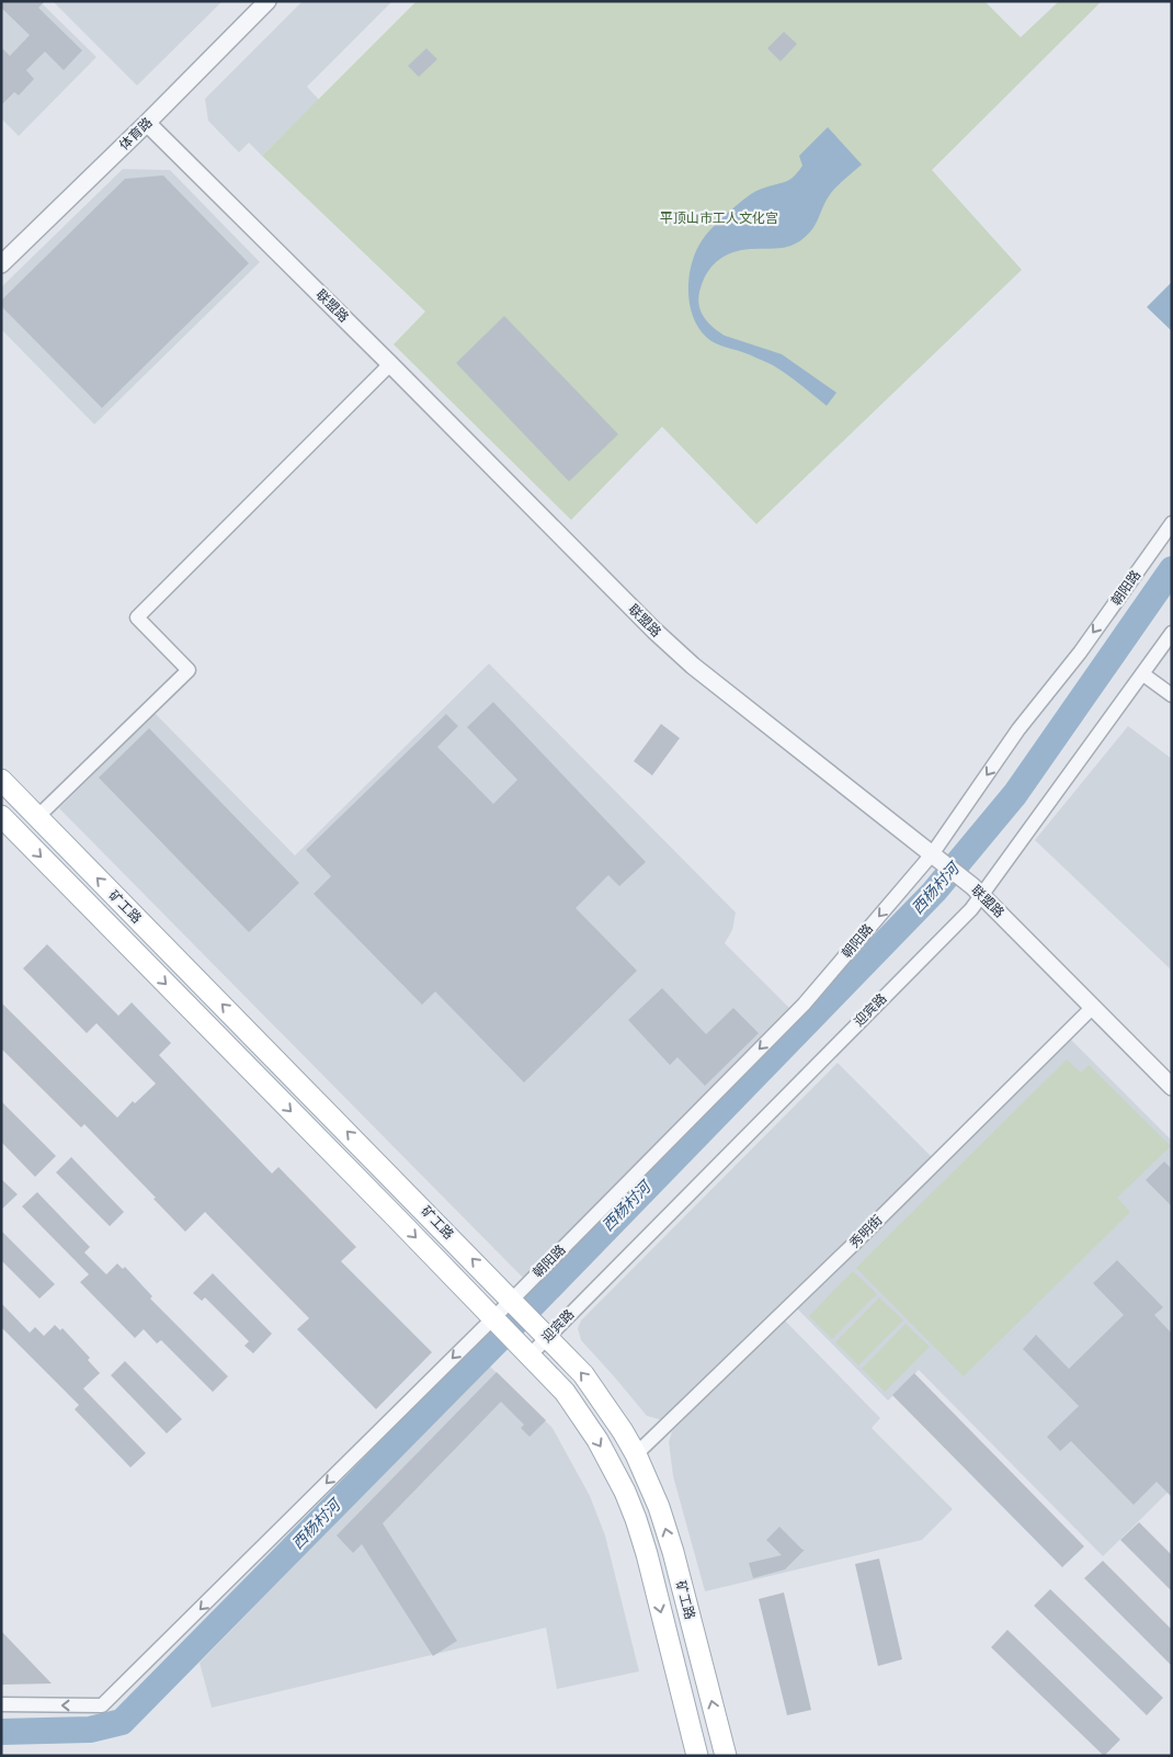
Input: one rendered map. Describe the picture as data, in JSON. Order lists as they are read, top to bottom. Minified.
{"streets":{"main road":["矿工路"],"street":["体育路","联盟路","朝阳路","迎宾路","秀明街"]},"crossings":[["体育路","联盟路"],["联盟路","朝阳路"],["联盟路","迎宾路"],["联盟路","秀明街"],["朝阳路","矿工路"],["矿工路","迎宾路"],["矿工路","秀明街"]],"one_way":["朝阳路"],"water":["西杨村河"],"parks":["平顶山市工人文化宫"]}
